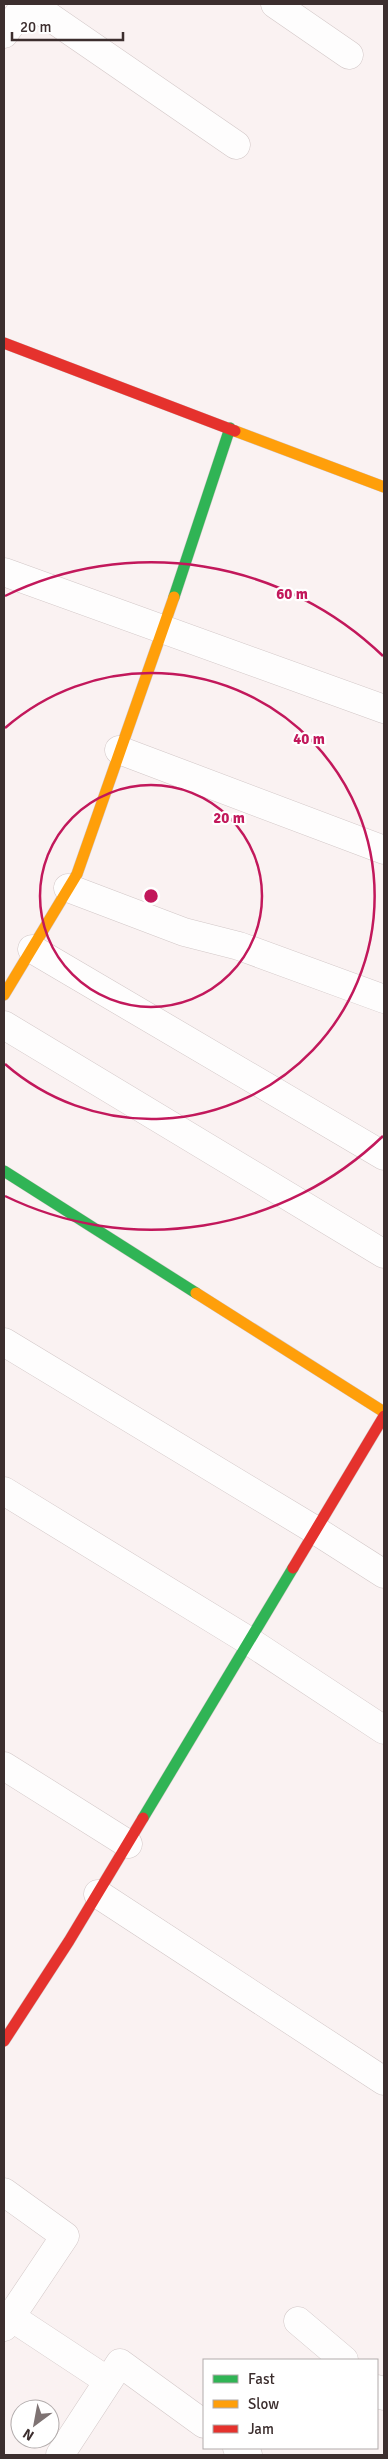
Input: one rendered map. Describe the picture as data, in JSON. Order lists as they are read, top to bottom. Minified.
{"legend":["Fast","Slow","Jam"],"scale_bar":"20 m","north":"bottom left","rings":["60 m","40 m","20 m"]}
